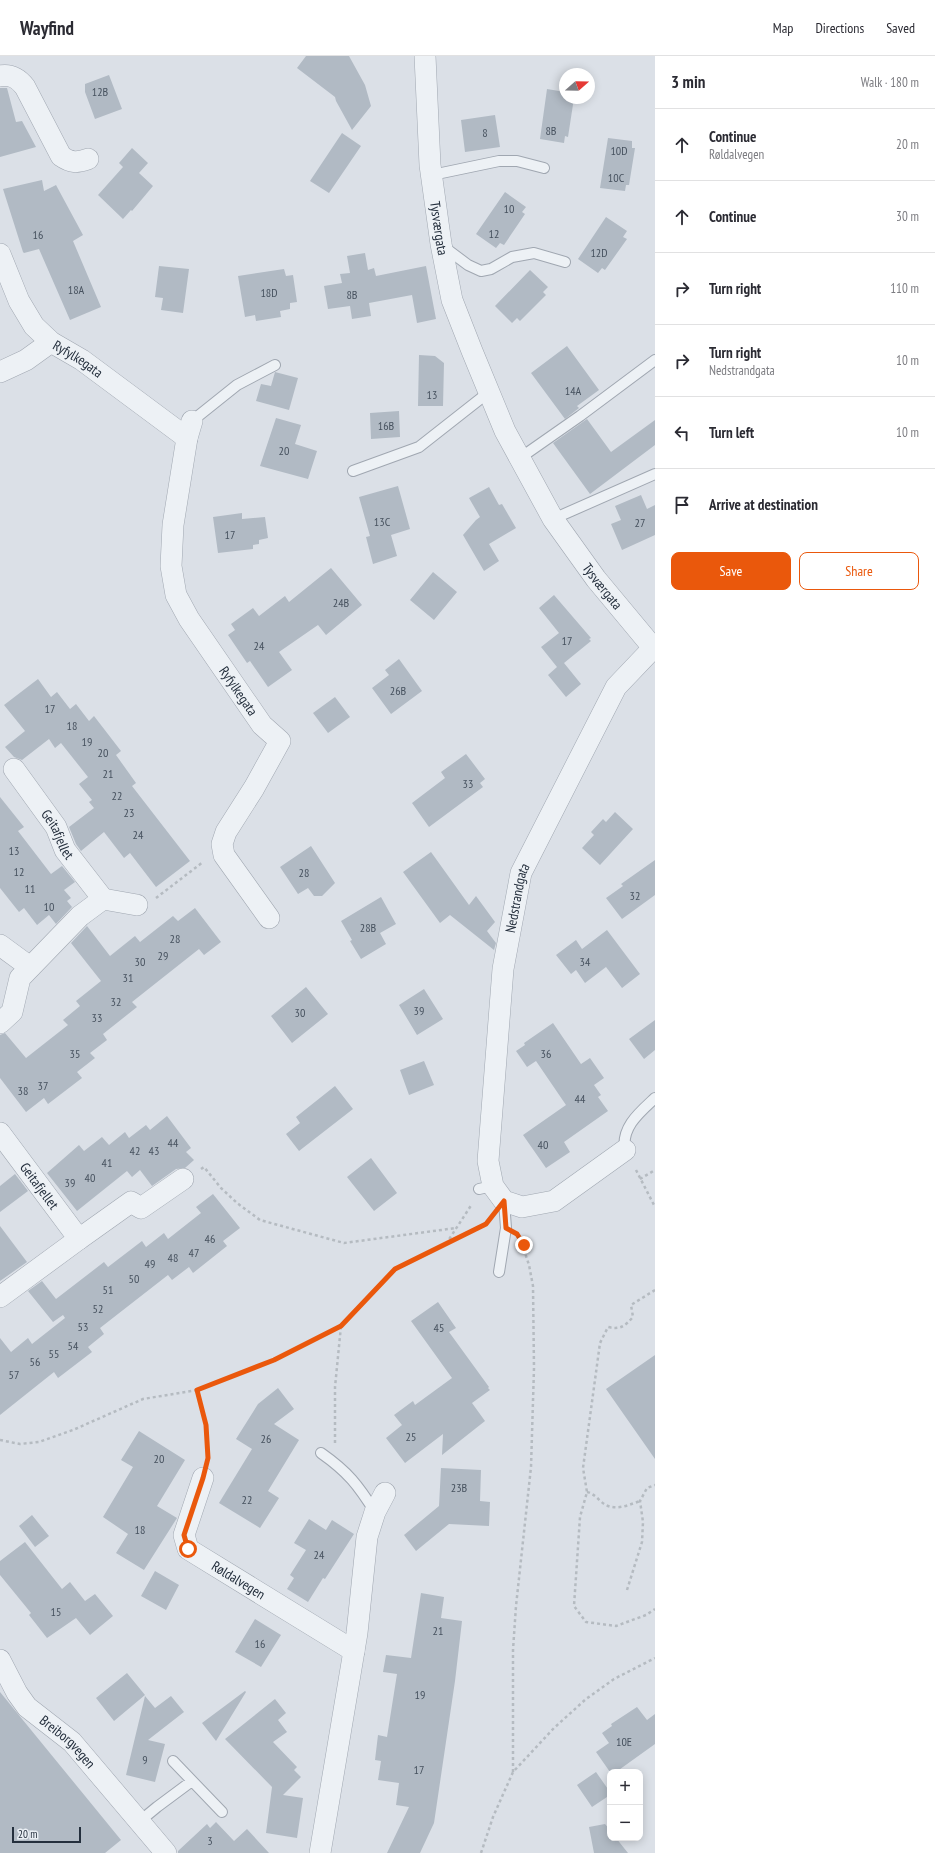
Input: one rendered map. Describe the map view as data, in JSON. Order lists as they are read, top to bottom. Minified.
{"streets":{"street":["Tysværgata","Ryfylkegata","Geitafjellet","Nedstrandgata","Røldalvegen","Breiborgvegen"]},"crossings":[["Tysværgata","Nedstrandgata"]],"house_numbers":["12B","8B","8","10D","10C","10","12","16","12D","18A","18D","8B","14A","13","16B","20","13C","27","17","24B","17","24","26B","17","18","19","20","21","33","22","23","24","13","12","28","11","32","10","28B","28","29","30","34","31","32","39","30","33","35","36","37","38","44","44","40","42","43","41","40","39","46","47","48","49","50","51","52","53","45","54","55","56","57","25","26","20","23B","22","18","24","15","21","16","19","10E","9","17","3"],"scale_bar":"20 m","north":"right","page":{"header":"Wayfind","nav":["Map","Directions","Saved"],"heading":["3 min","Walk · 180 m"],"list":[["Continue","Røldalvegen","20 m"],["Continue","30 m"],["Turn right","110 m"],["Turn right","Nedstrandgata","10 m"],["Turn left","10 m"],"Arrive at destination"],"buttons":["Save","Share"],"map_buttons":["+","−"],"scale":"20 m"}}
